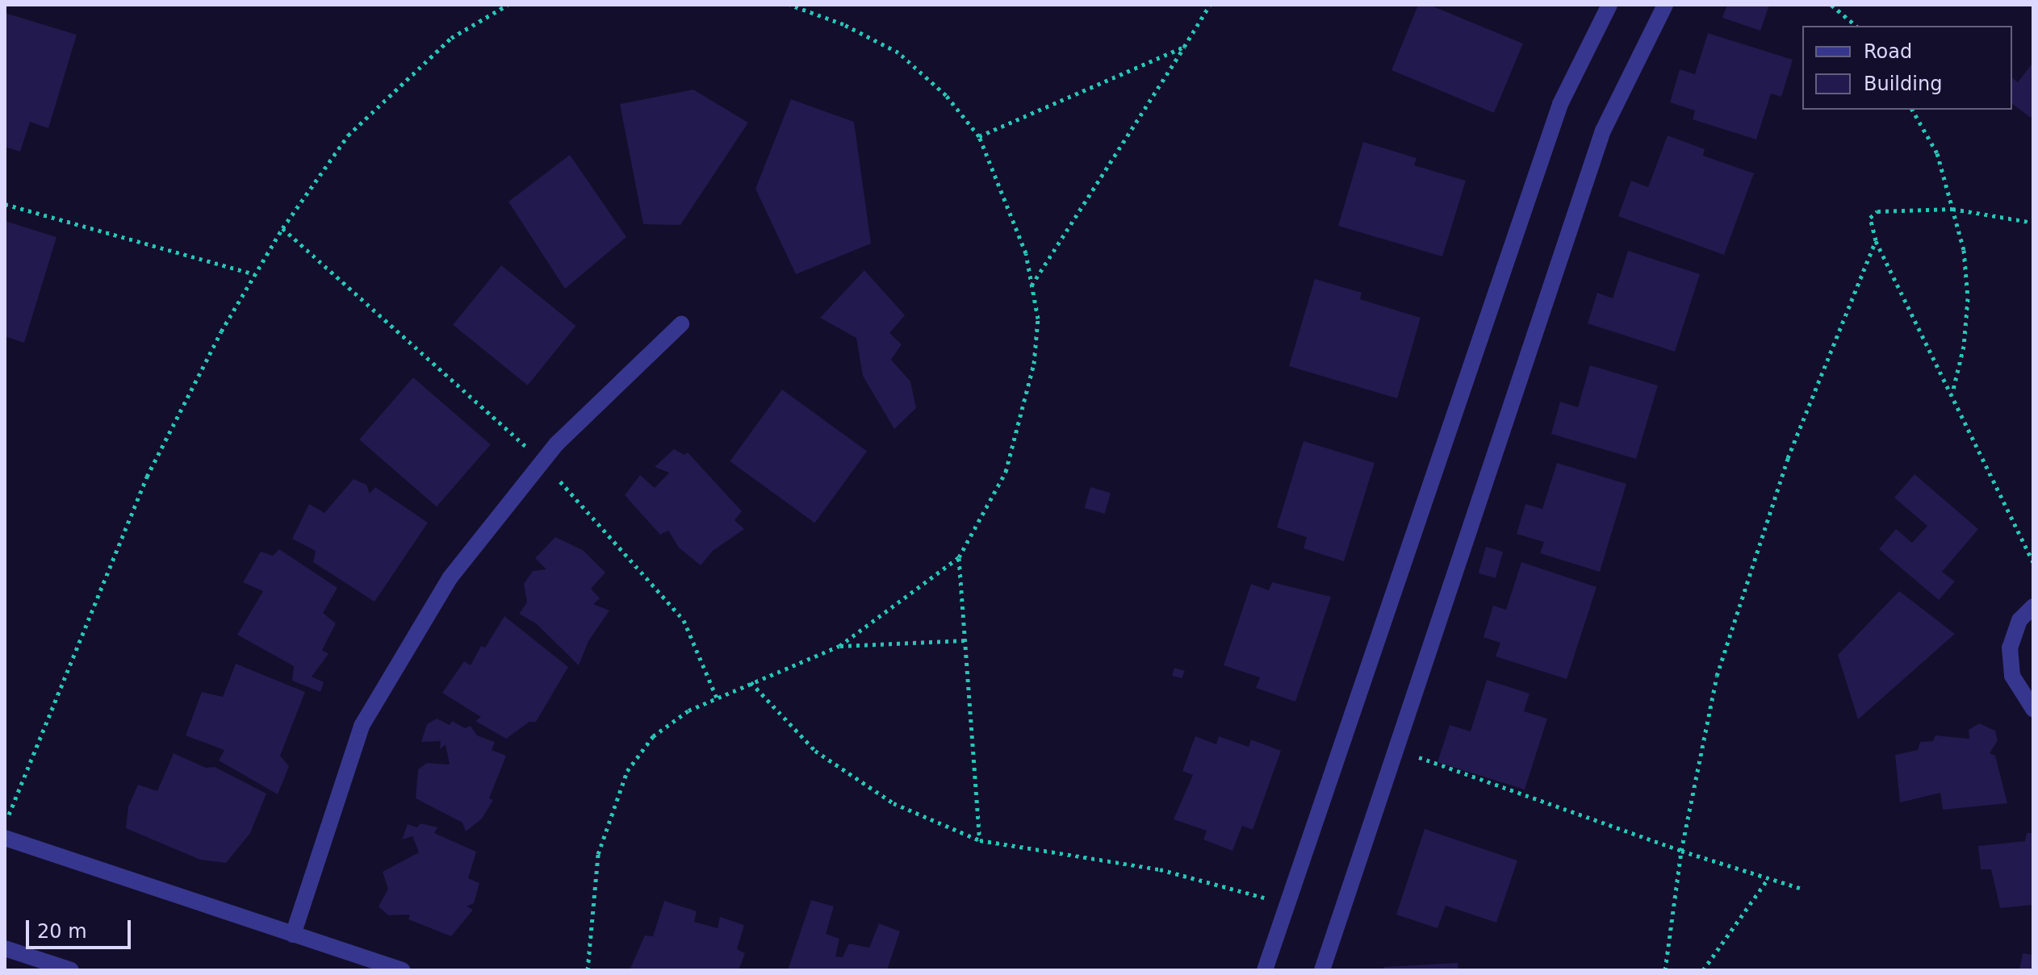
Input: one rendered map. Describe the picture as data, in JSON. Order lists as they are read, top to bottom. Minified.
{"legend":["Road","Building"],"scale_bar":"20 m"}
